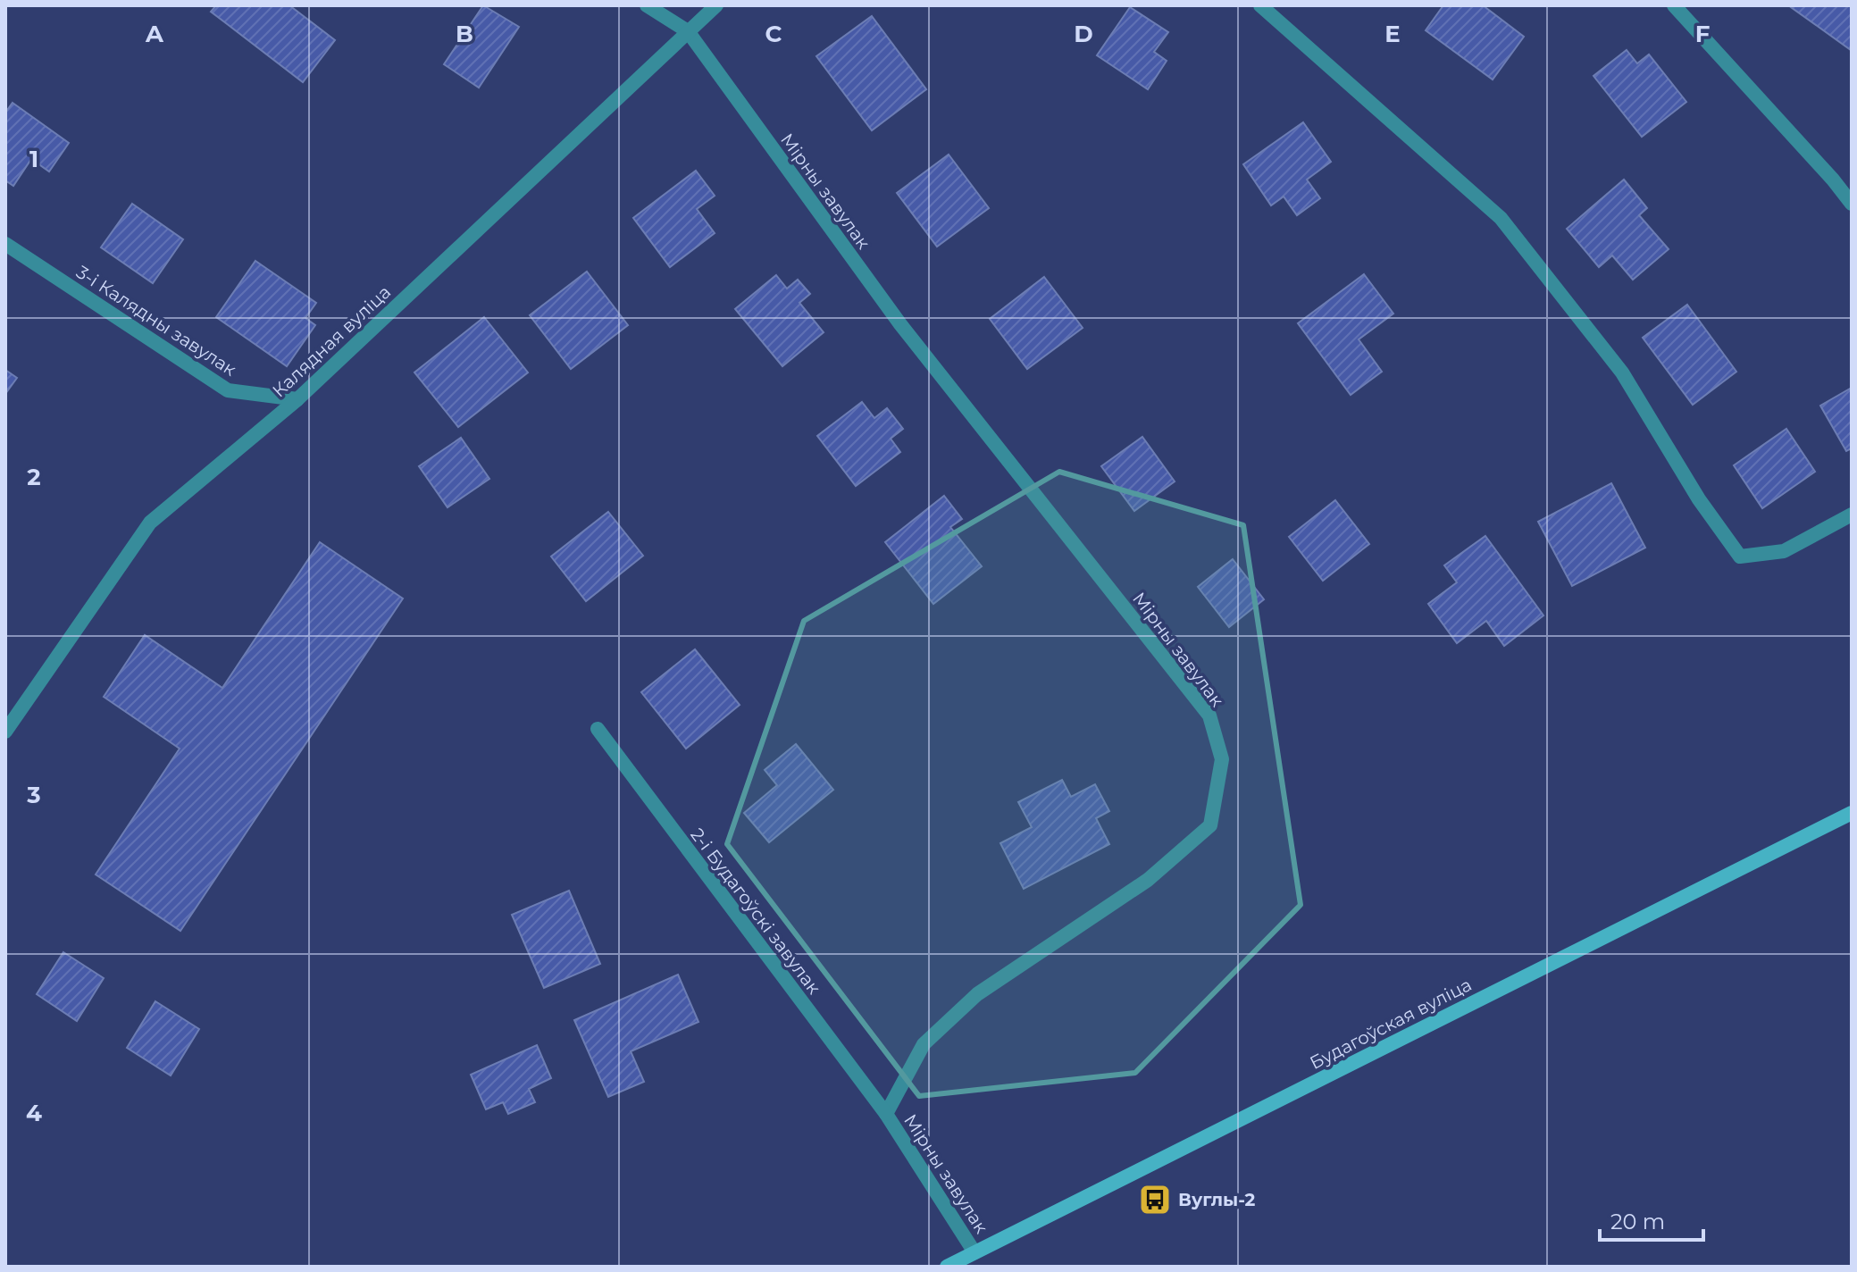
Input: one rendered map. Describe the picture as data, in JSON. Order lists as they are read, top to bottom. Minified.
{"streets":{"street":["Мірны завулак","3-і Калядны завулак","Калядная вуліца","2-і Будагоўскі завулак","Будагоўская вуліца"]},"crossings":[["Мірны завулак","Калядная вуліца"],["Мірны завулак","2-і Будагоўскі завулак"],["Мірны завулак","Будагоўская вуліца"],["3-і Калядны завулак","Калядная вуліца"]],"places":{"bus stop":["Вуглы-2"]},"scale_bar":"20 m","grid":{"columns":["A","B","C","D","E","F"],"rows":["1","2","3","4"]}}
